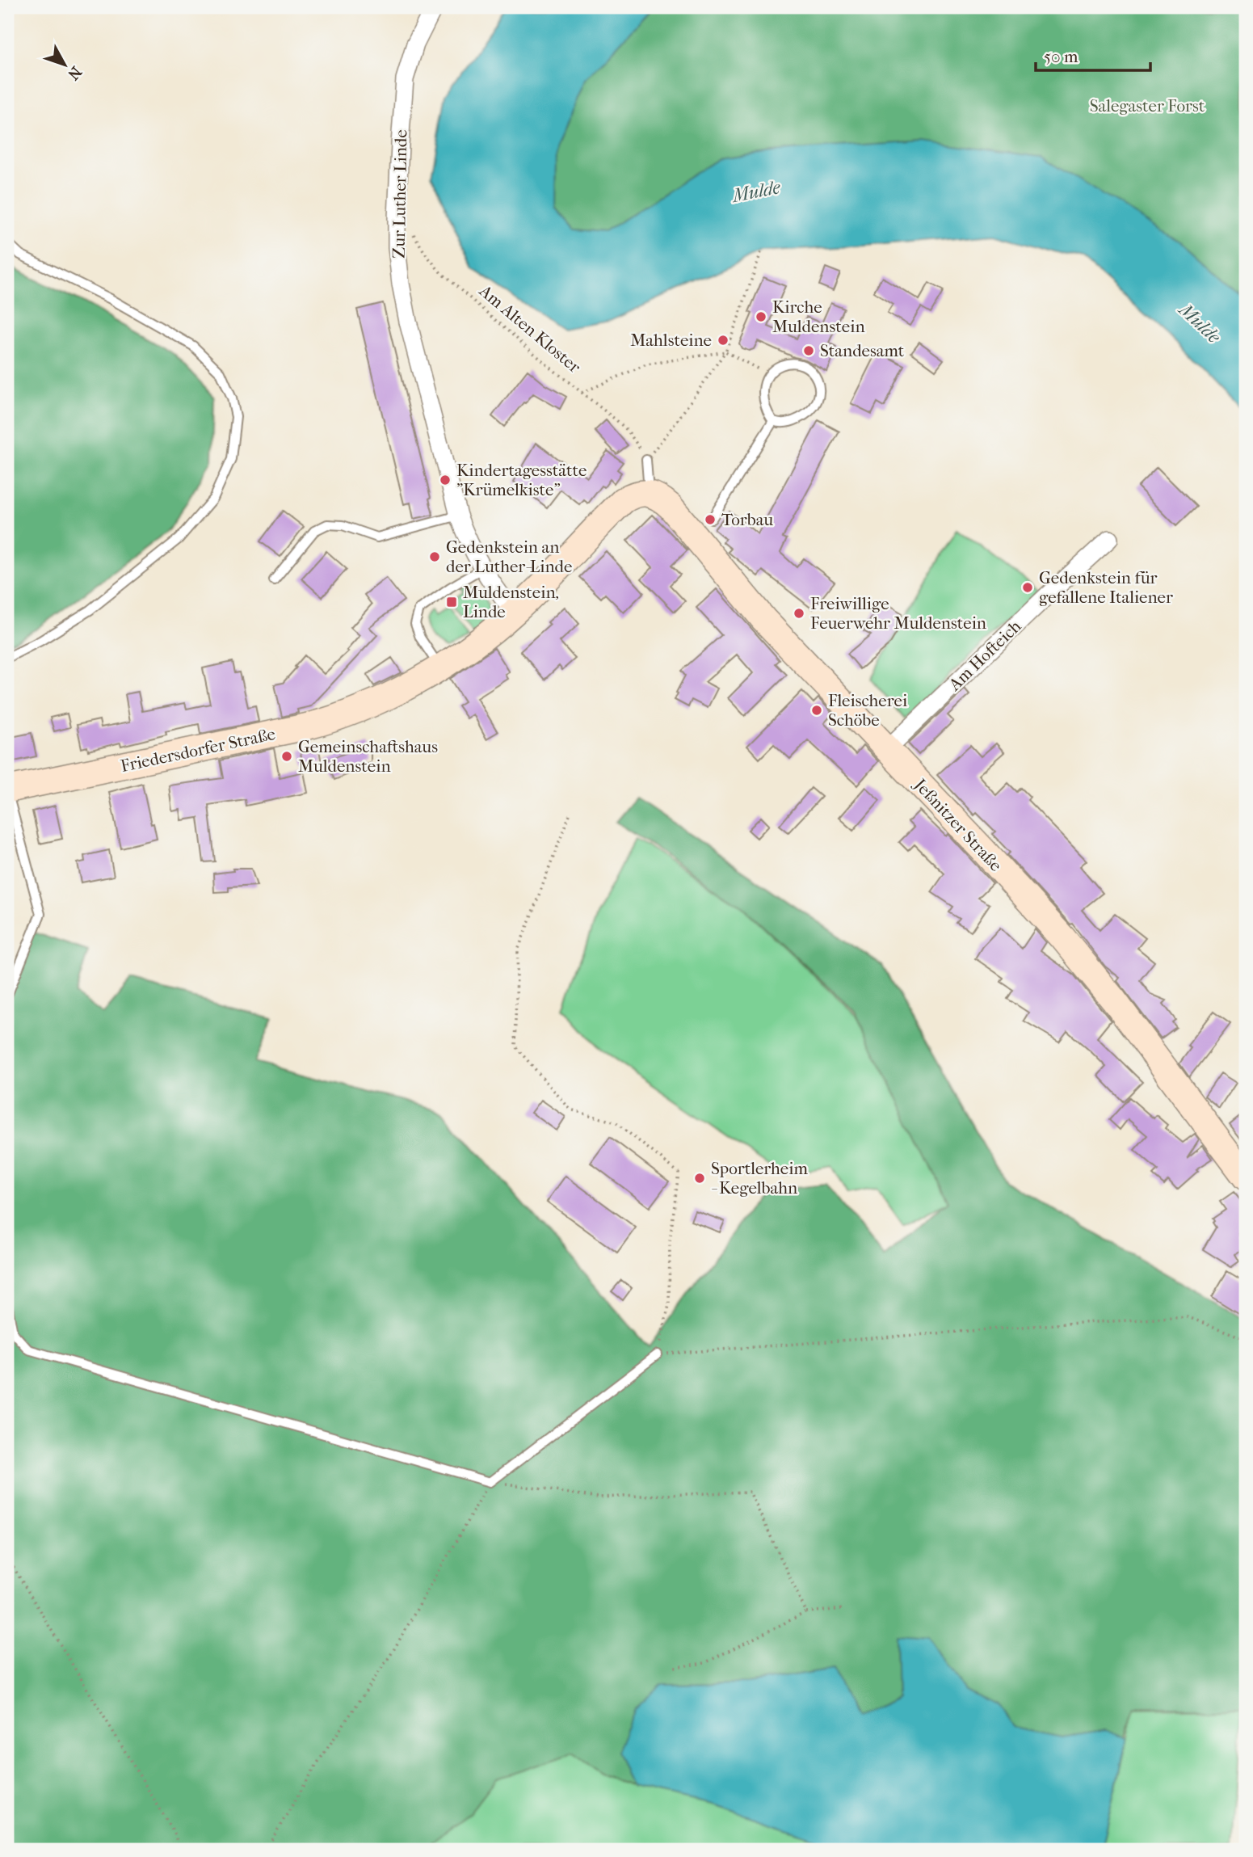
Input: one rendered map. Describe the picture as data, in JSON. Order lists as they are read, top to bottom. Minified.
{"streets":{"main road":["Friedersdorfer Straße","Jeßnitzer Straße"],"street":["Zur Luther Linde","Am Hofteich"],"path":["Am Alten Kloster"]},"crossings":[["Zur Luther Linde","Am Alten Kloster"],["Zur Luther Linde","Friedersdorfer Straße"],["Am Hofteich","Jeßnitzer Straße"],["Friedersdorfer Straße","Jeßnitzer Straße"]],"water":["Mulde"],"parks":["Salegaster Forst"],"places":{"other":["Kirche Muldenstein","Mahlsteine","Standesamt","Kindertagesstätte \"Krümelkiste\"","Torbau","Gedenkstein an der Luther-Linde","Gedenkstein für gefallene Italiener","Freiwillige Feuerwehr Muldenstein","Fleischerei Schöbe","Gemeinschaftshaus Muldenstein","Sportlerheim - Kegelbahn"],"transit":["Muldenstein, Linde"]},"scale_bar":"50 m","north":"bottom right"}
